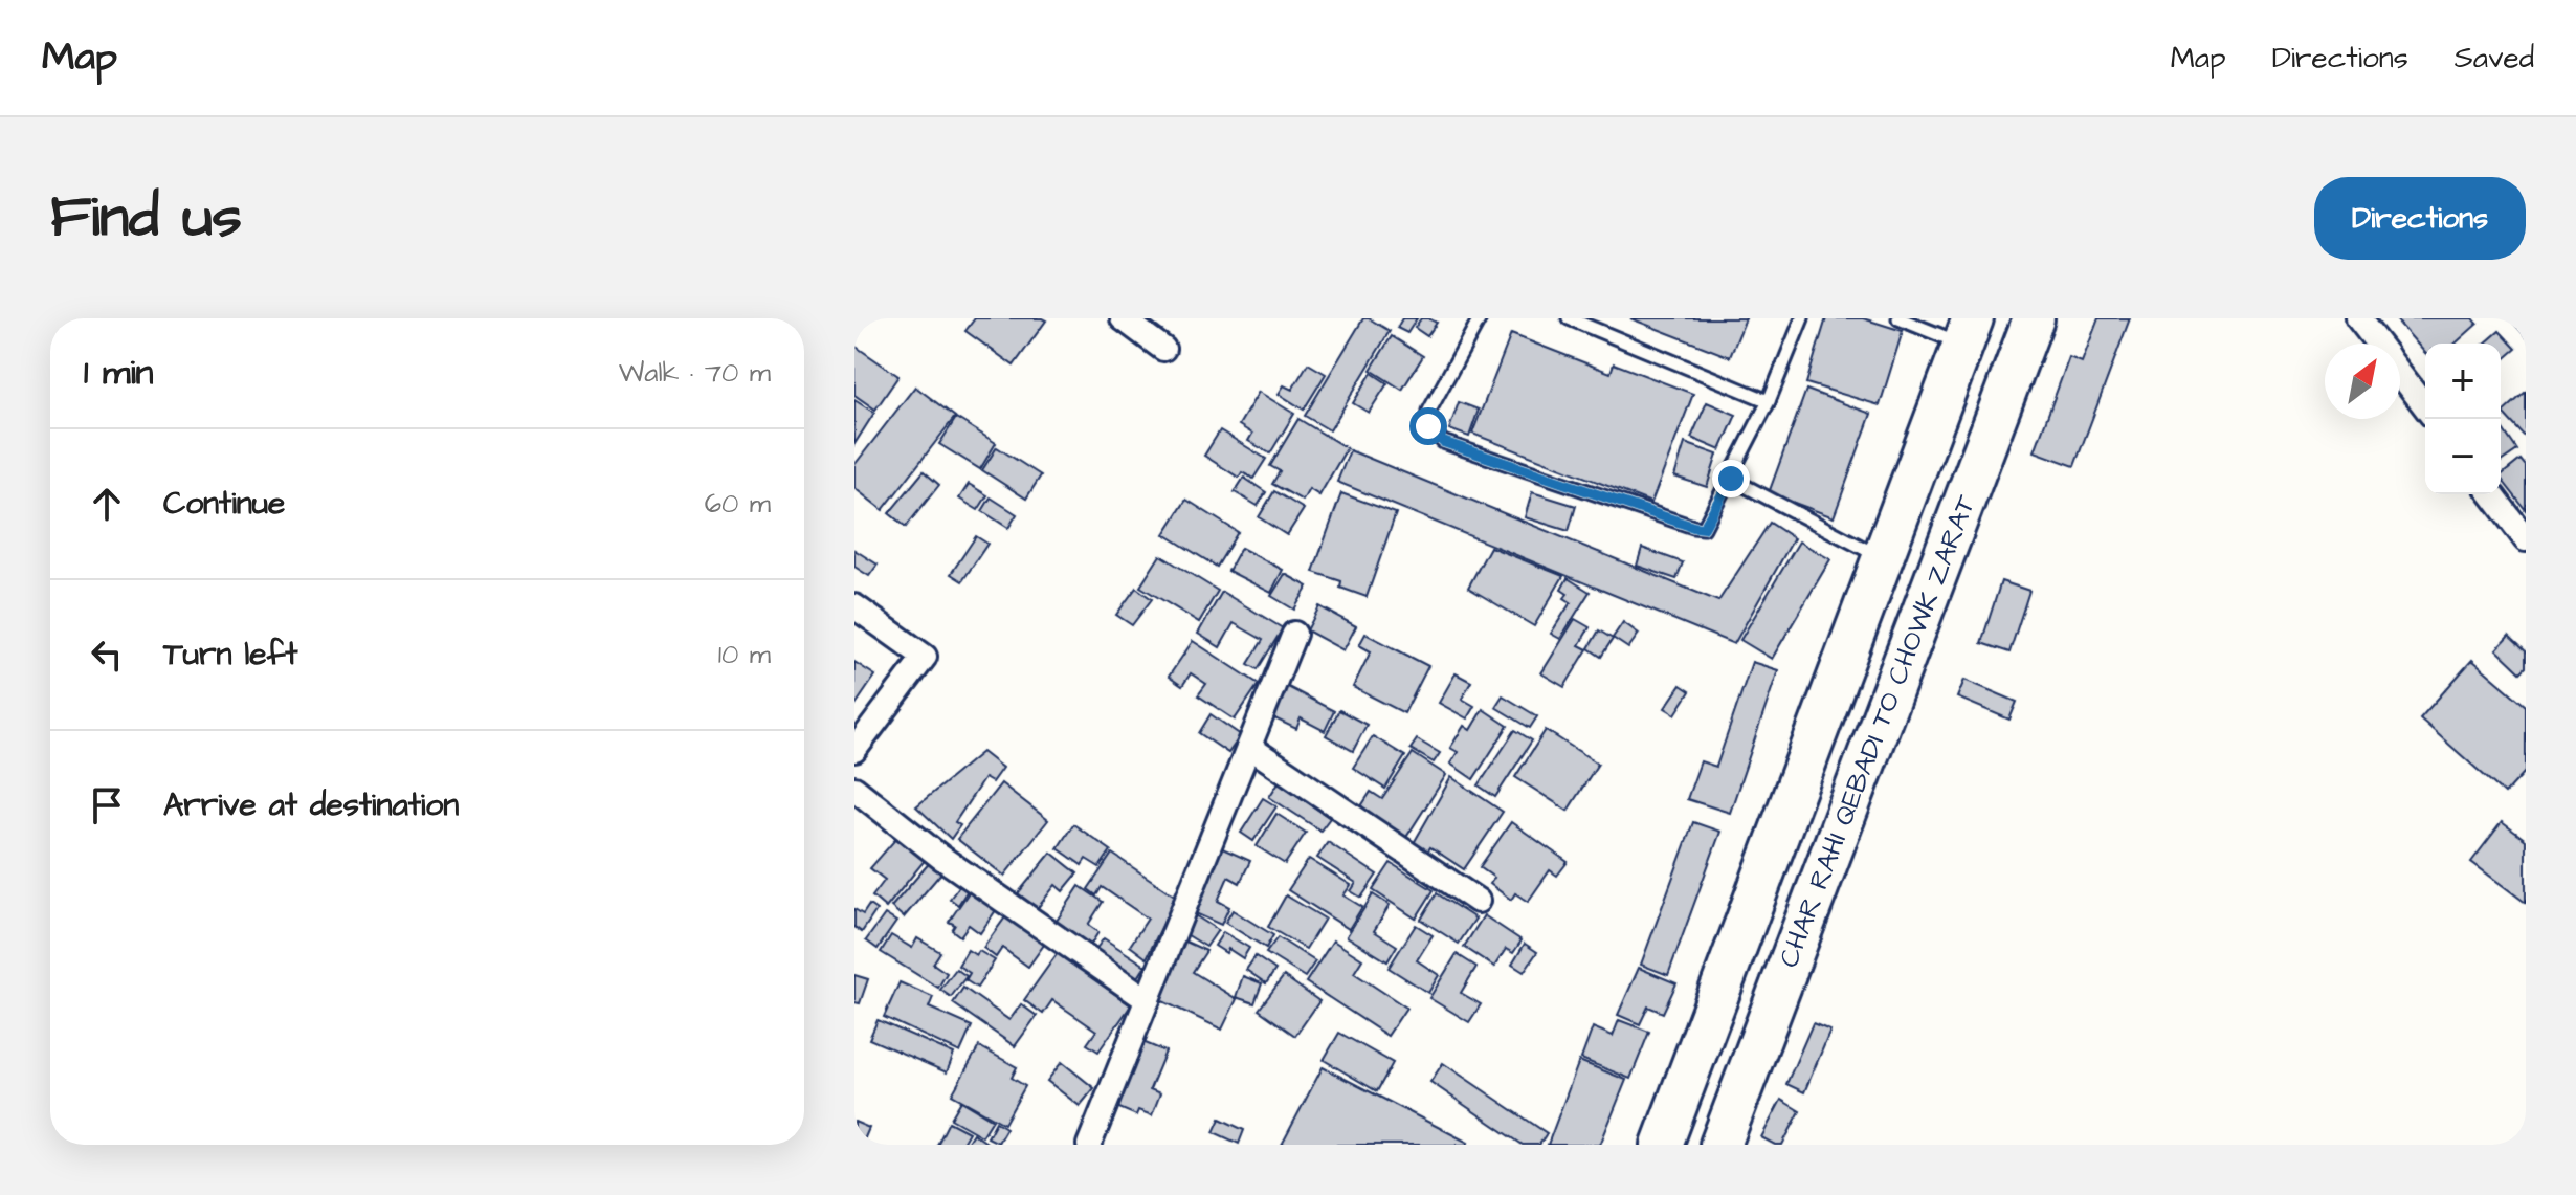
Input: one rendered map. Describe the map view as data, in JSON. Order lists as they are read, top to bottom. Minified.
{"streets":{"highway":["CHAR RAHI QEBADI TO CHOWK ZARAT"]},"north":"top right","page":{"header":"Map","nav":["Map","Directions","Saved"],"title":"Find us","buttons":"Directions","heading":["1 min","Walk · 70 m"],"map_buttons":["+","−"],"list":[["Continue","60 m"],["Turn left","10 m"],"Arrive at destination"]}}
